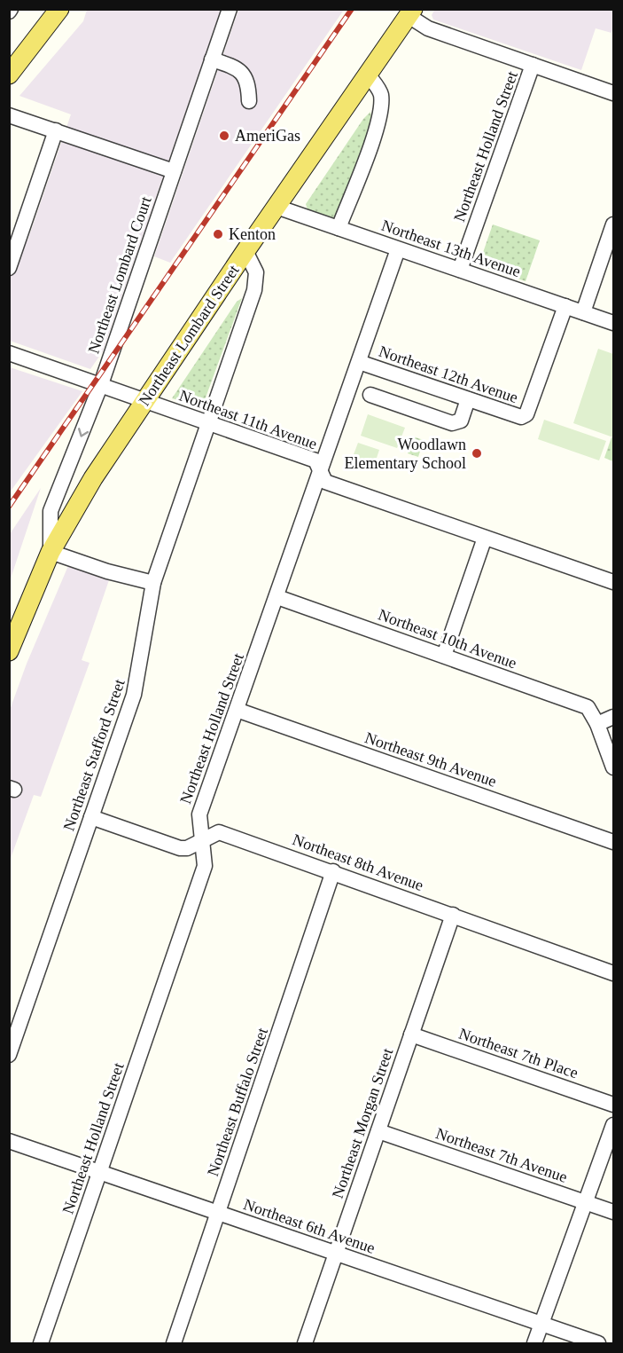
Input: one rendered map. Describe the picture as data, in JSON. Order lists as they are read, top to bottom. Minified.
{"streets":{"main road":["Northeast Lombard Street"],"street":["Northeast Holland Street","Northeast 13th Avenue","Northeast Lombard Court","Northeast 12th Avenue","Northeast 11th Avenue","Northeast 10th Avenue","Northeast Stafford Street","Northeast 9th Avenue","Northeast 8th Avenue","Northeast 7th Place","Northeast Buffalo Street","Northeast Morgan Street","Northeast 7th Avenue","Northeast 6th Avenue"]},"crossings":[["Northeast Holland Street","Northeast 13th Avenue"],["Northeast Holland Street","Northeast 12th Avenue"],["Northeast Holland Street","Northeast 11th Avenue"],["Northeast Holland Street","Northeast 10th Avenue"],["Northeast Holland Street","Northeast 9th Avenue"],["Northeast Holland Street","Northeast 8th Avenue"],["Northeast Holland Street","Northeast 6th Avenue"],["Northeast 13th Avenue","Northeast Lombard Street"],["Northeast 13th Avenue","Northeast 12th Avenue"],["Northeast Lombard Court","Northeast Lombard Street"],["Northeast Lombard Court","Northeast 11th Avenue"],["Northeast Lombard Street","Northeast 11th Avenue"],["Northeast Lombard Street","Northeast Stafford Street"],["Northeast 11th Avenue","Northeast Stafford Street"],["Northeast Stafford Street","Northeast 8th Avenue"],["Northeast 8th Avenue","Northeast Buffalo Street"],["Northeast 8th Avenue","Northeast Morgan Street"],["Northeast 7th Place","Northeast Morgan Street"],["Northeast Buffalo Street","Northeast 6th Avenue"],["Northeast Morgan Street","Northeast 7th Avenue"],["Northeast Morgan Street","Northeast 6th Avenue"]],"places":["AmeriGas","Kenton","Woodlawn Elementary School"]}
